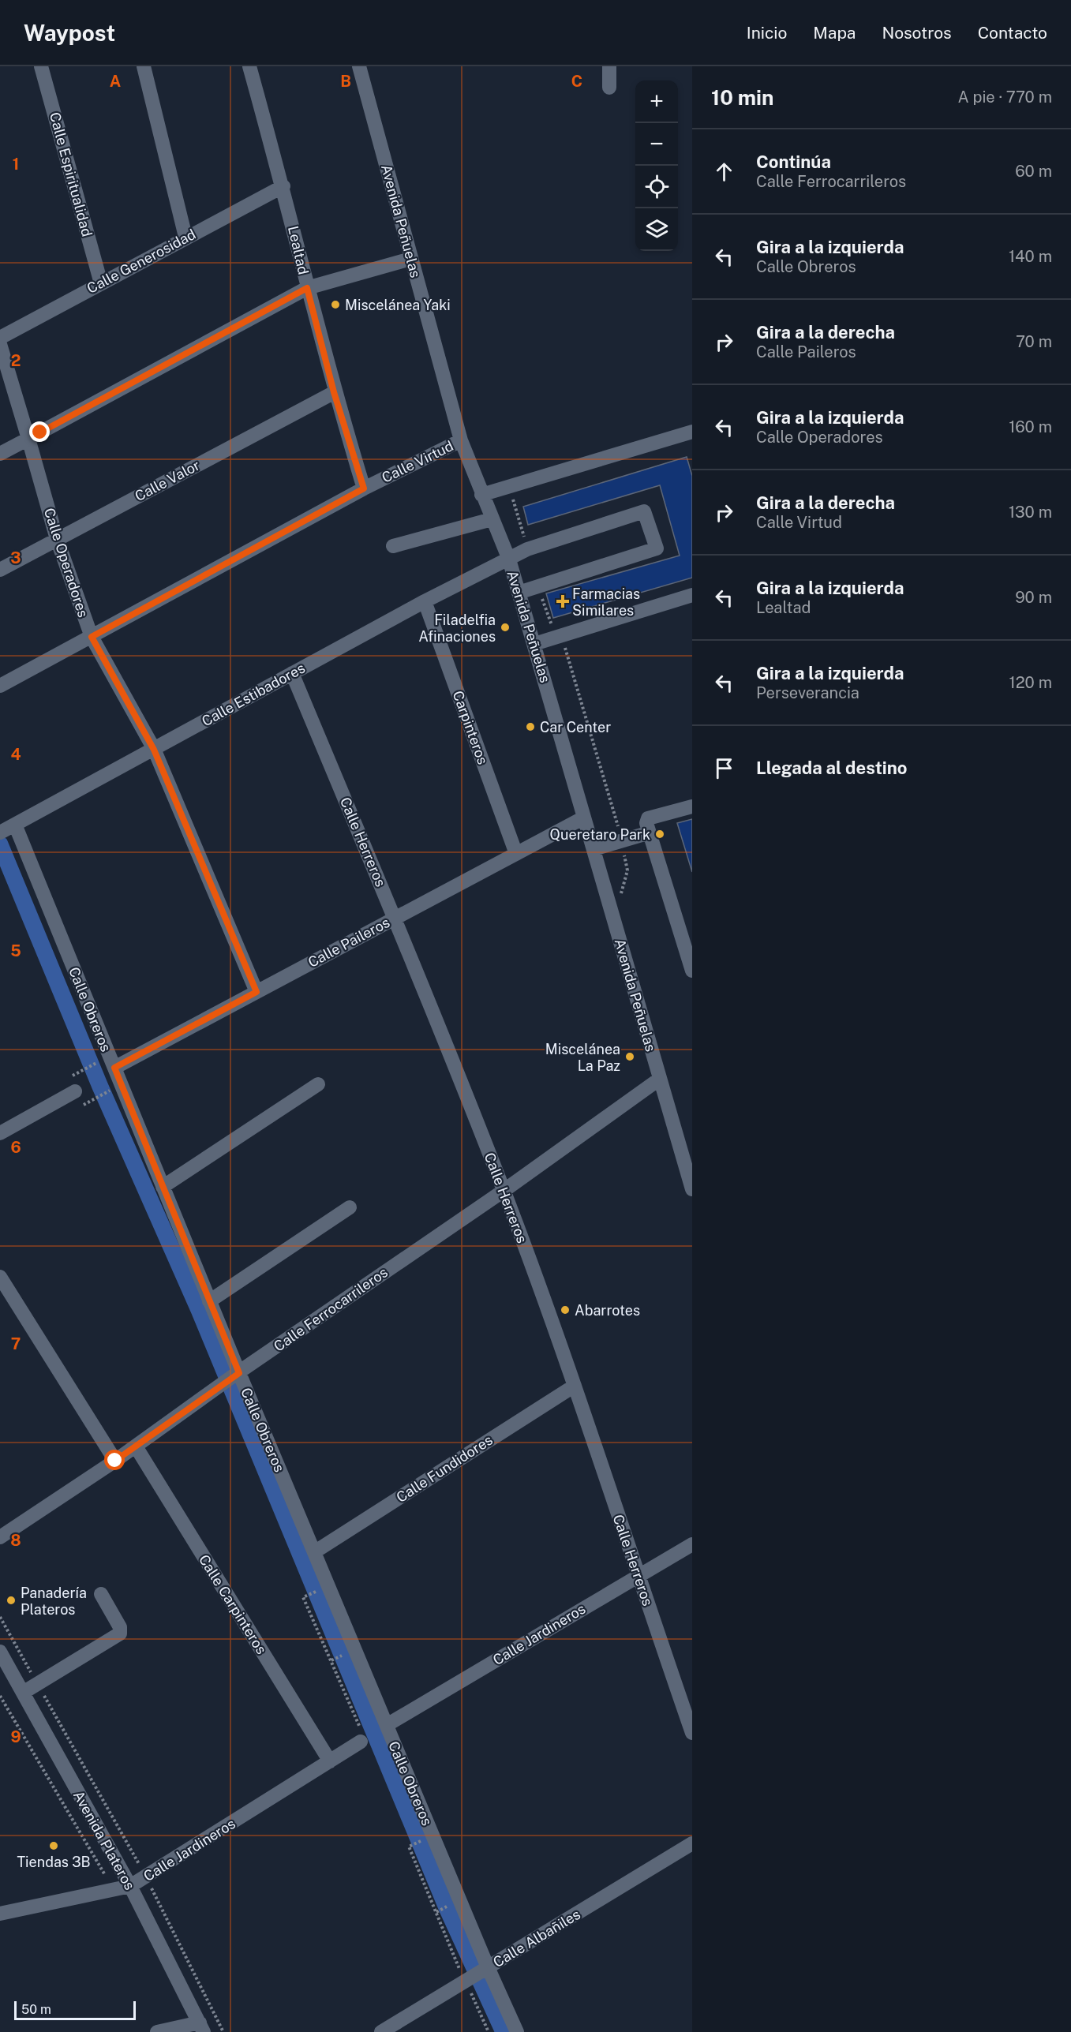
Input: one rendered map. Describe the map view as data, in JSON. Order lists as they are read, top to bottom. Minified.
{"streets":{"street":["Calle Espiritualidad","Avenida Peñuelas","Lealtad","Calle Generosidad","Calle Virtud","Calle Valor","Calle Operadores","Calle Estibadores","Carpinteros","Calle Herreros","Calle Paileros","Calle Obreros","Calle Ferrocarrileros","Calle Fundidores","Calle Carpinteros","Calle Jardineros","Avenida Plateros","Calle Albañiles"]},"crossings":[["Calle Espiritualidad","Calle Generosidad"],["Avenida Peñuelas","Calle Virtud"],["Avenida Peñuelas","Calle Estibadores"],["Avenida Peñuelas","Calle Paileros"],["Avenida Peñuelas","Calle Ferrocarrileros"],["Lealtad","Calle Generosidad"],["Lealtad","Calle Virtud"],["Lealtad","Calle Valor"],["Calle Virtud","Calle Operadores"],["Calle Valor","Calle Operadores"],["Calle Operadores","Calle Estibadores"],["Calle Operadores","Calle Paileros"],["Calle Estibadores","Carpinteros"],["Calle Estibadores","Calle Herreros"],["Calle Estibadores","Calle Obreros"],["Carpinteros","Calle Paileros"],["Calle Herreros","Calle Paileros"],["Calle Herreros","Calle Ferrocarrileros"],["Calle Herreros","Calle Fundidores"],["Calle Herreros","Calle Jardineros"],["Calle Paileros","Calle Obreros"],["Calle Obreros","Calle Ferrocarrileros"],["Calle Obreros","Calle Fundidores"],["Calle Obreros","Calle Jardineros"],["Calle Obreros","Calle Albañiles"],["Calle Ferrocarrileros","Calle Carpinteros"],["Calle Carpinteros","Calle Jardineros"],["Calle Jardineros","Avenida Plateros"]],"places":{"other":["Miscelánea Yaki","Filadelfia Afinaciones","Car Center","Queretaro Park","Miscelánea La Paz","Abarrotes","Panadería Plateros","Tiendas 3B"],"health":["Farmacias Similares"]},"scale_bar":"50 m","page":{"header":"Waypost","nav":["Inicio","Mapa","Nosotros","Contacto"],"heading":["10 min","A pie · 770 m"],"map_buttons":["+","−"],"list":[["Continúa","Calle Ferrocarrileros","60 m"],["Gira a la izquierda","Calle Obreros","140 m"],["Gira a la derecha","Calle Paileros","70 m"],["Gira a la izquierda","Calle Operadores","160 m"],["Gira a la derecha","Calle Virtud","130 m"],["Gira a la izquierda","Lealtad","90 m"],["Gira a la izquierda","Perseverancia","120 m"],"Llegada al destino"],"scale":"50 m"},"grid":{"columns":["A","B","C"],"rows":["1","2","3","4","5","6","7","8","9"]}}
